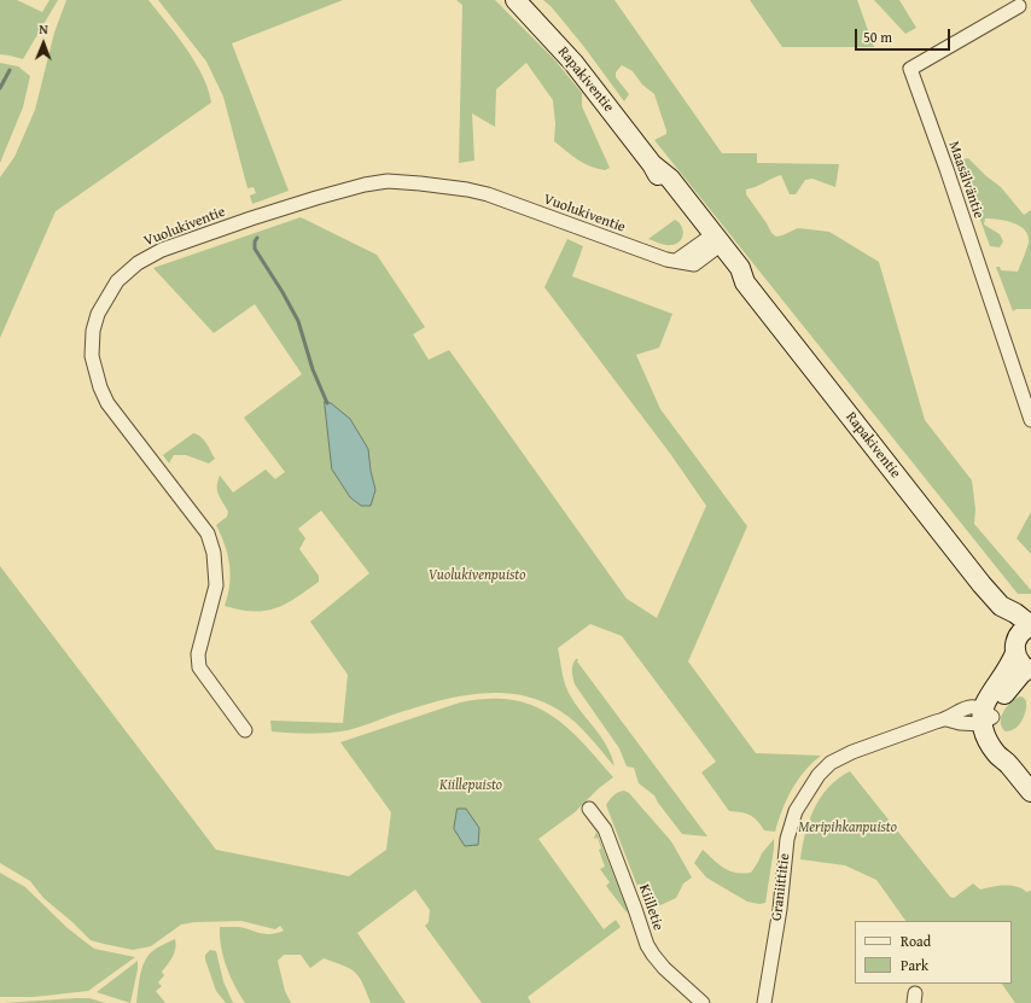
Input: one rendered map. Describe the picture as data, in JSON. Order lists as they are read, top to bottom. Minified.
{"streets":{"main road":["Rapakiventie"],"street":["Maasälväntie","Vuolukiventie","Graniittitie","Kiilletie"]},"crossings":[["Rapakiventie","Vuolukiventie"]],"parks":["Vuolukivenpuisto","Kiillepuisto","Meripihkanpuisto"],"legend":["Road","Park"],"scale_bar":"50 m","north":"top"}
